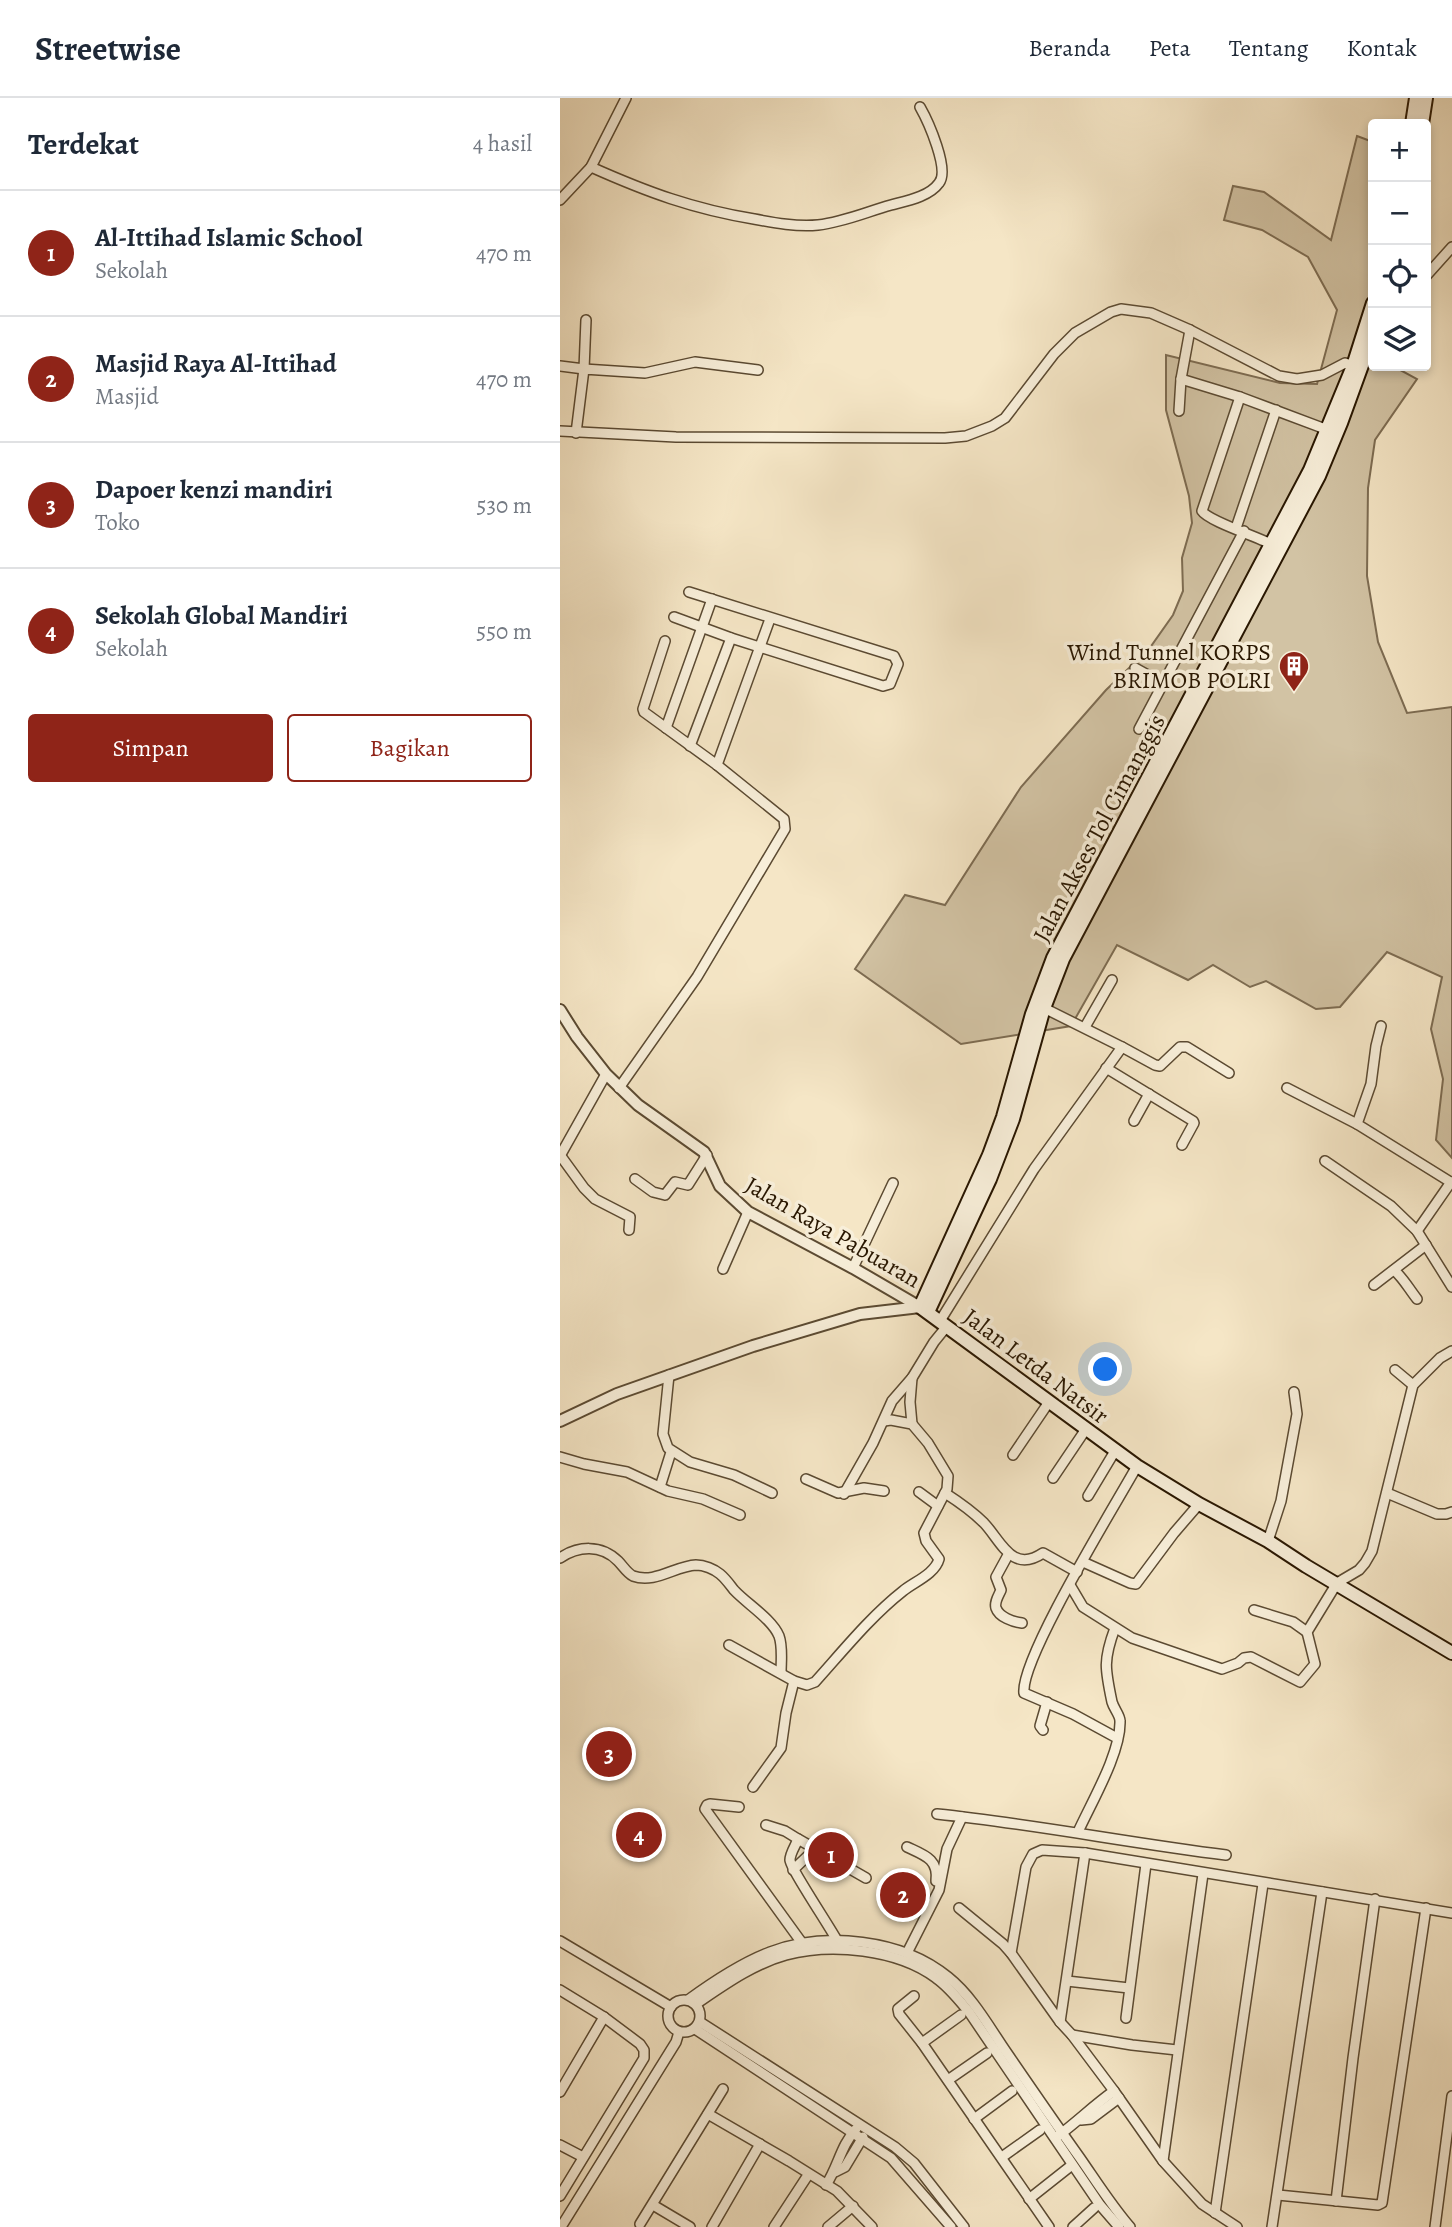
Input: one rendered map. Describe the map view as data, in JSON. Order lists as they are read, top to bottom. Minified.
{"streets":{"main road":["Jalan Akses Tol Cimanggis","Jalan Letda Natsir"],"street":["Jalan Raya Pabuaran"]},"crossings":[["Jalan Akses Tol Cimanggis","Jalan Raya Pabuaran"],["Jalan Akses Tol Cimanggis","Jalan Letda Natsir"],["Jalan Raya Pabuaran","Jalan Letda Natsir"]],"places":{"building":["Wind Tunnel KORPS BRIMOB POLRI"]},"page":{"header":"Streetwise","nav":["Beranda","Peta","Tentang","Kontak"],"heading":["Terdekat","4 hasil"],"map_buttons":["+","−"],"list":[{"mark":"1","name":"Al-Ittihad Islamic School","note":"Sekolah","value":"470 m"},{"mark":"2","name":"Masjid Raya Al-Ittihad","note":"Masjid","value":"470 m"},{"mark":"3","name":"Dapoer kenzi mandiri","note":"Toko","value":"530 m"},{"mark":"4","name":"Sekolah Global Mandiri","note":"Sekolah","value":"550 m"}],"buttons":["Simpan","Bagikan"],"pins":["3","4","1","2"]}}
